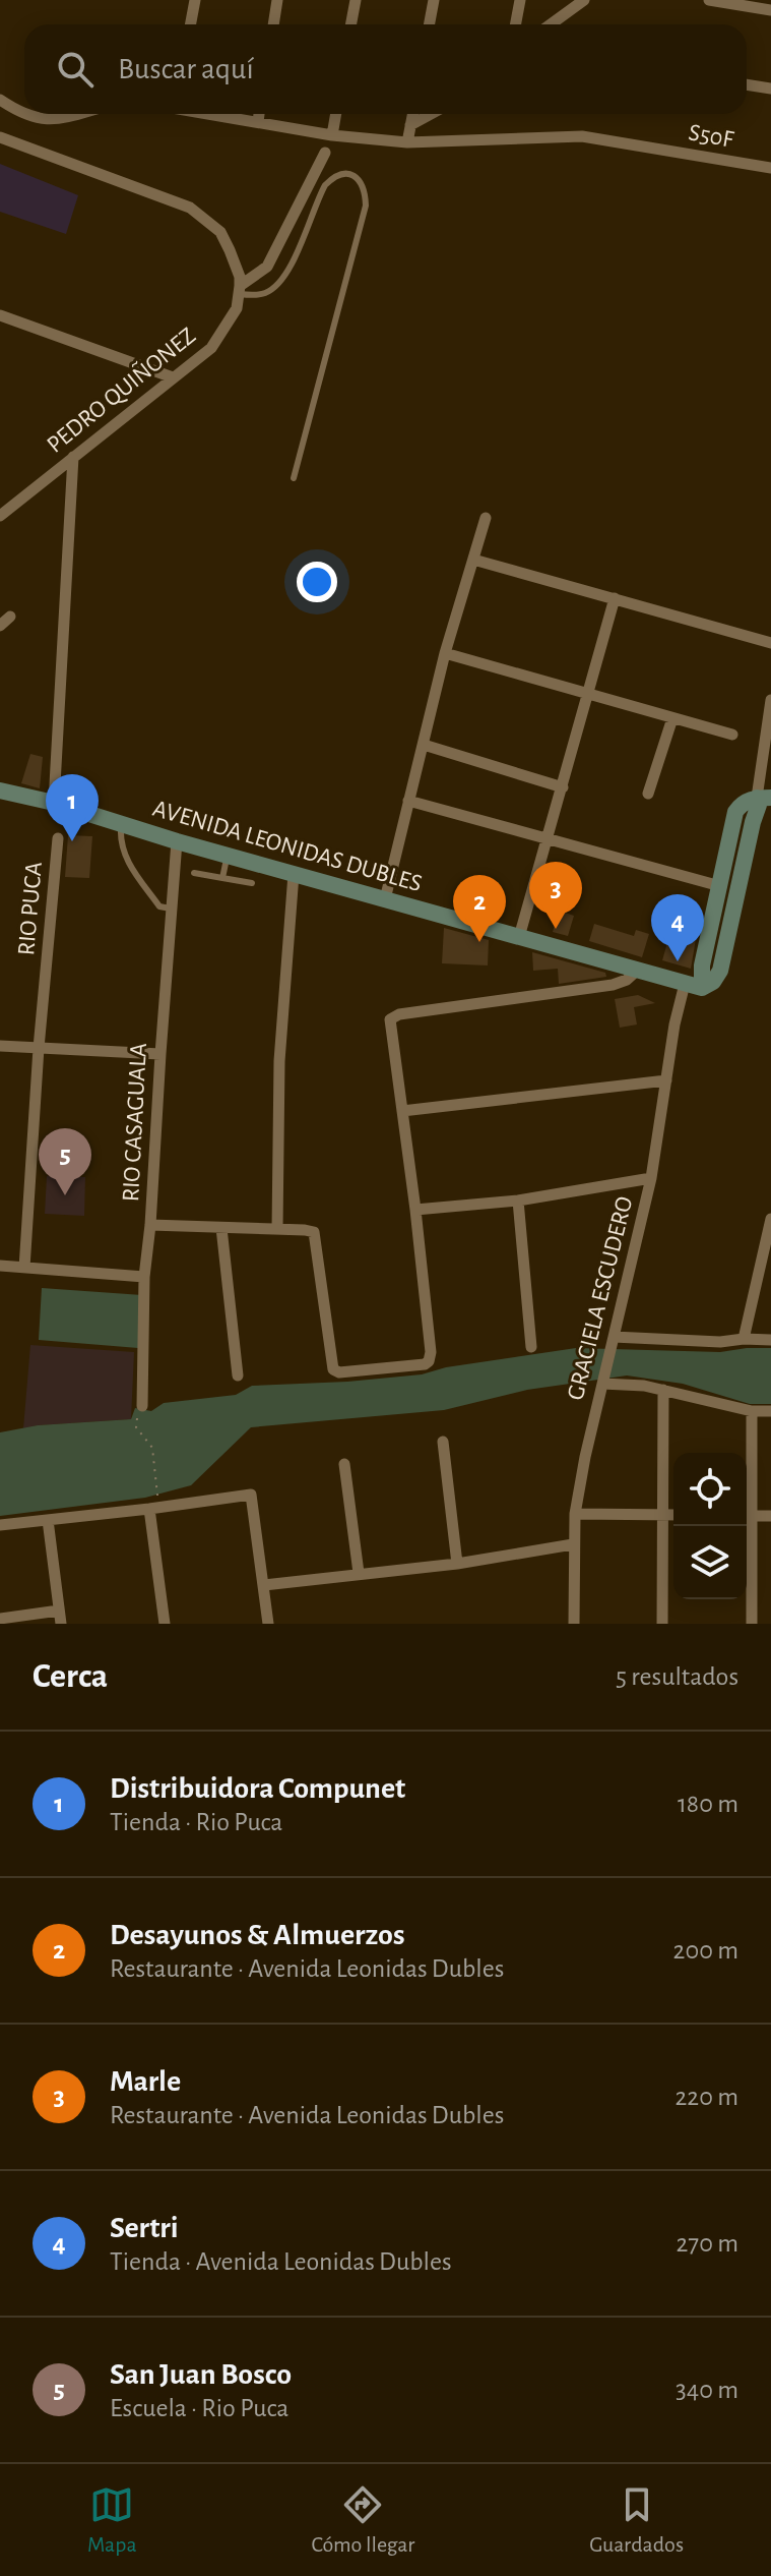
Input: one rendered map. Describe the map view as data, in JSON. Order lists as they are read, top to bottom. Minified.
{"streets":{"main road":["AVENIDA LEONIDAS DUBLES"],"street":["S50F","PEDRO QUIÑONEZ","RIO PUCA","RIO CASAGUALA","GRACIELA ESCUDERO"]},"crossings":[["AVENIDA LEONIDAS DUBLES","RIO CASAGUALA"],["AVENIDA LEONIDAS DUBLES","GRACIELA ESCUDERO"]],"page":{"search":"Buscar aquí","pins":["1","3","2","4","5"],"heading":["Cerca","5 resultados"],"list":[{"mark":"1","name":"Distribuidora Compunet","note":"Tienda · Rio Puca","value":"180 m"},{"mark":"2","name":"Desayunos & Almuerzos","note":"Restaurante · Avenida Leonidas Dubles","value":"200 m"},{"mark":"3","name":"Marle","note":"Restaurante · Avenida Leonidas Dubles","value":"220 m"},{"mark":"4","name":"Sertri","note":"Tienda · Avenida Leonidas Dubles","value":"270 m"},{"mark":"5","name":"San Juan Bosco","note":"Escuela · Rio Puca","value":"340 m"}],"nav":["Mapa","Cómo llegar","Guardados"]}}
